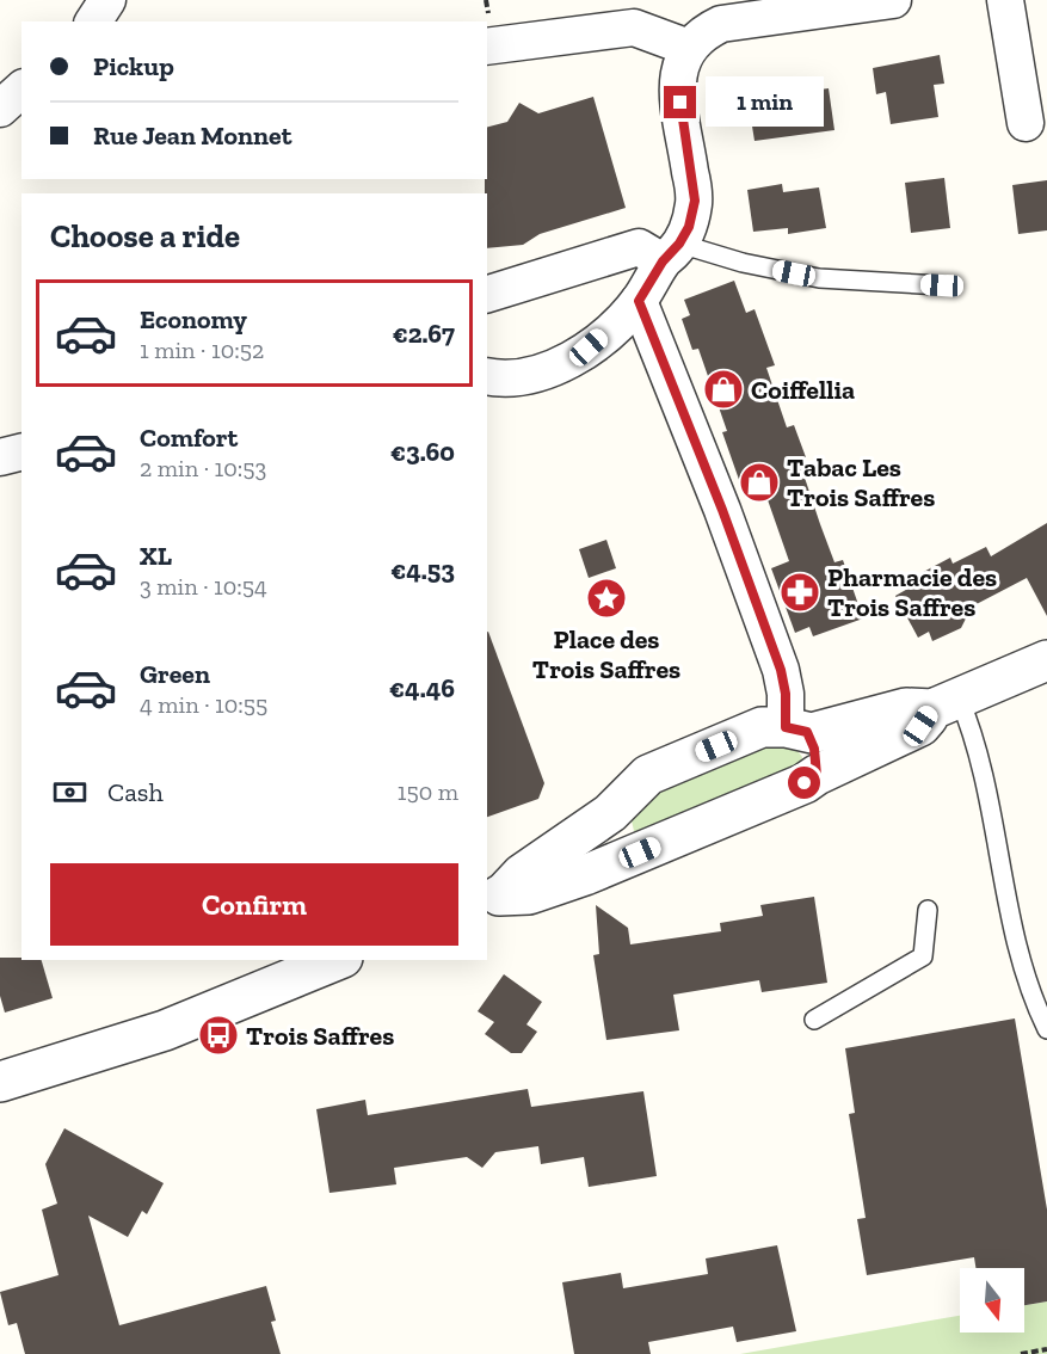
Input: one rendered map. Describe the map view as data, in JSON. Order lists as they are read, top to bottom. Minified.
{"places":{"shop":["Coiffellia","Tabac Les Trois Saffres"],"pharmacy":["Pharmacie des Trois Saffres"],"place":["Place des Trois Saffres"],"bus stop":["Trois Saffres"]},"north":"bottom","page":{"banner":["Pickup","Rue Jean Monnet"],"bubble":"1 min","heading":"Choose a ride","list":[{"name":"Economy","note":"1 min · 10:52","value":"€2.67"},{"name":"Comfort","note":"2 min · 10:53","value":"€3.60"},{"name":"XL","note":"3 min · 10:54","value":"€4.53"},{"name":"Green","note":"4 min · 10:55","value":"€4.46"}],"pay":["Cash","150 m"],"buttons":"Confirm"}}
